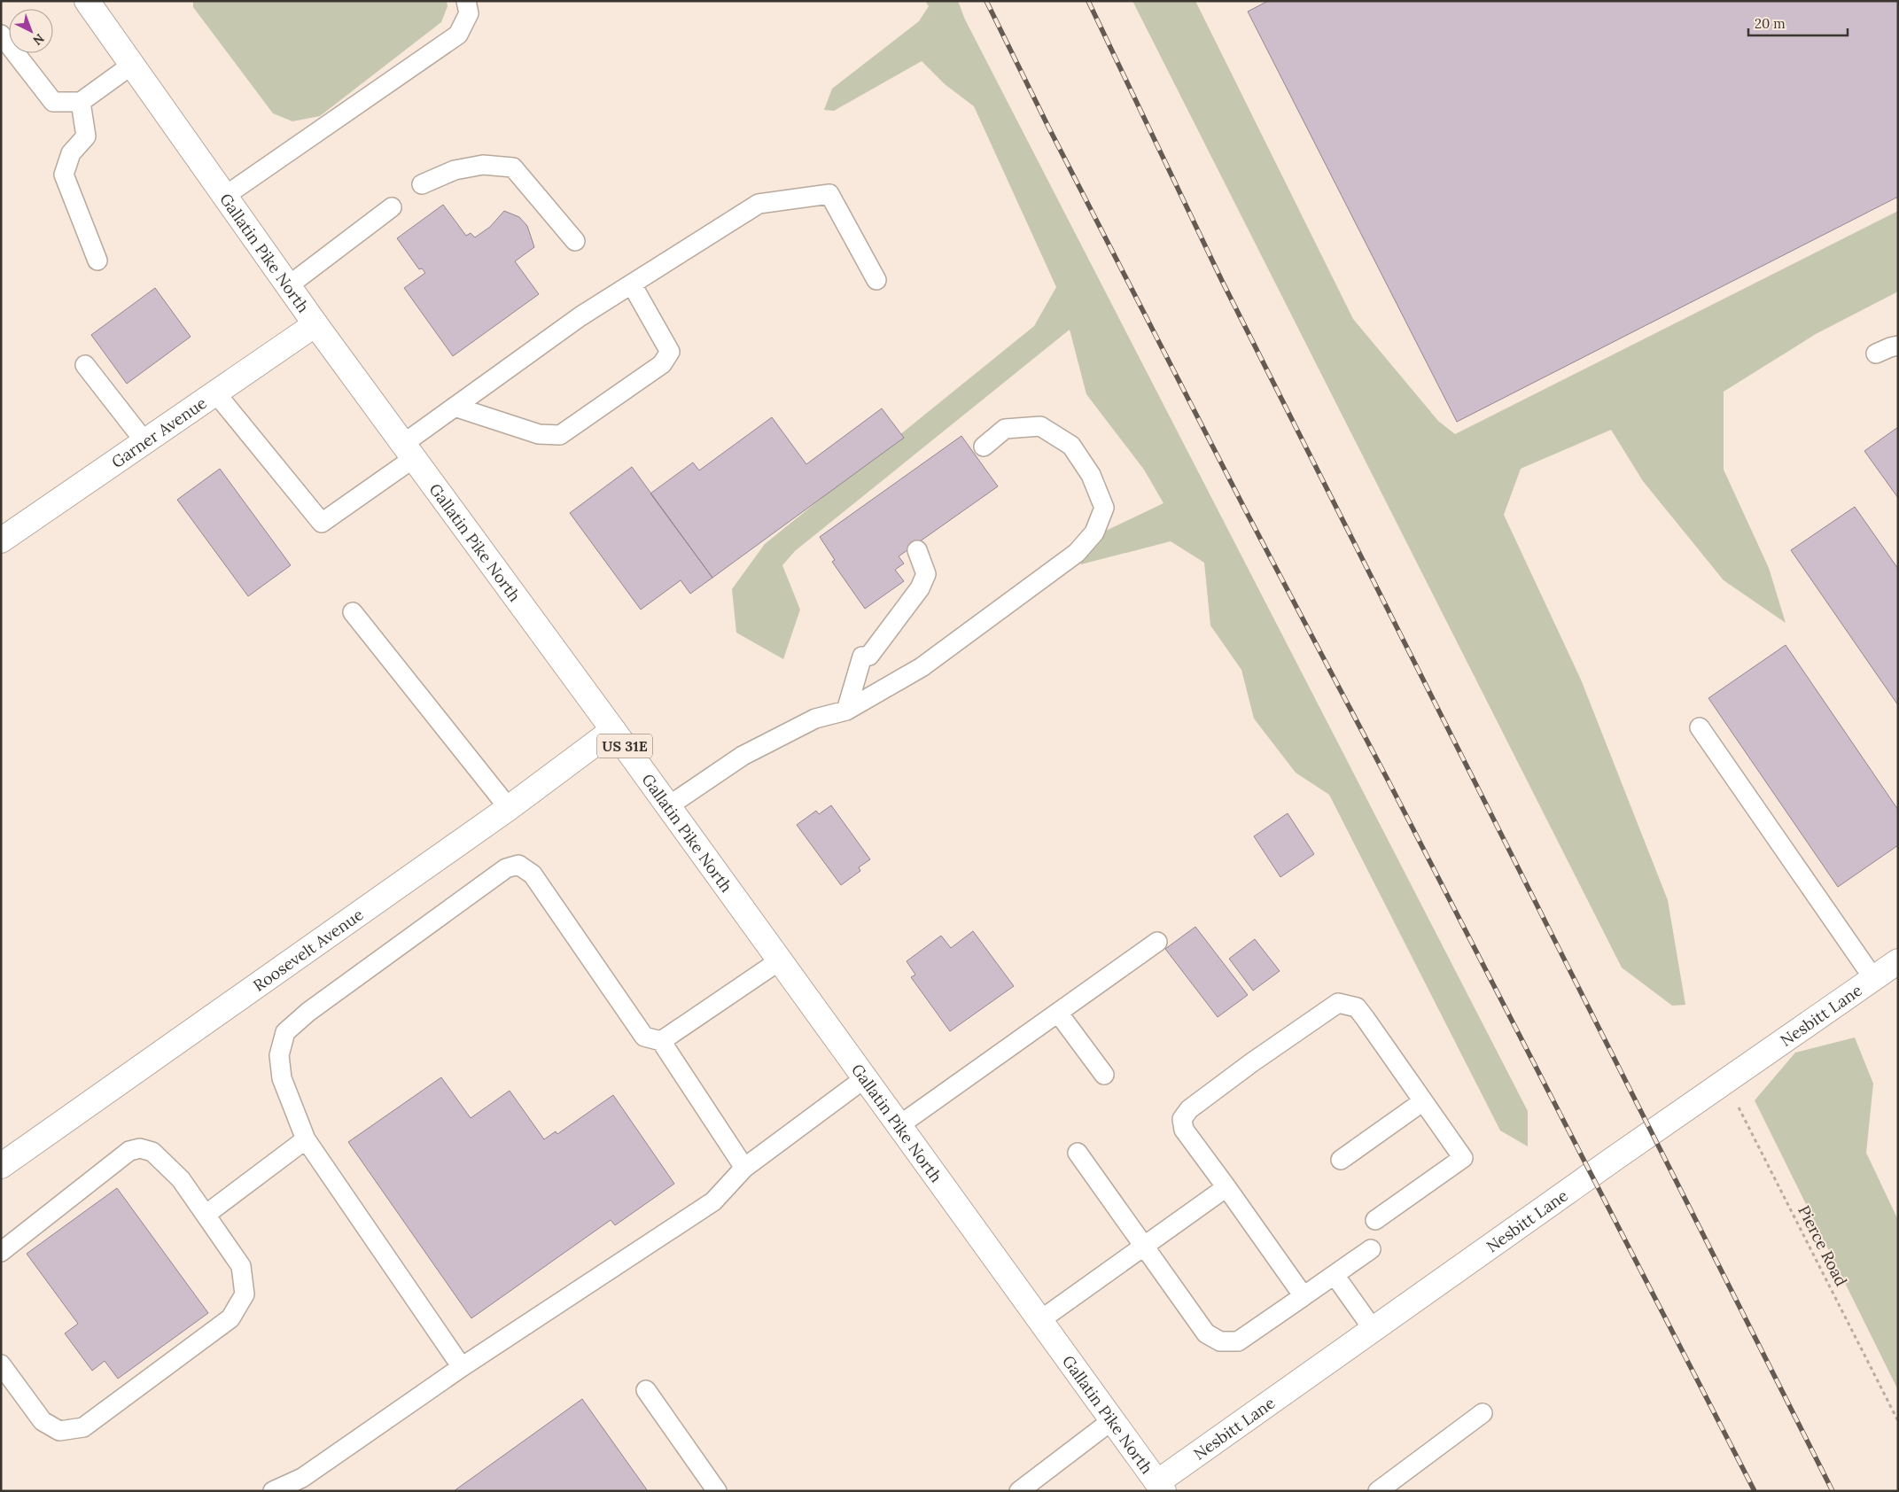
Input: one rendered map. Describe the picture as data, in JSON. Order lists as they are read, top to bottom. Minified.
{"streets":{"street":["Gallatin Pike North","Garner Avenue","US 31E","Roosevelt Avenue","Nesbitt Lane"],"path":["Pierce Road"]},"crossings":[["Gallatin Pike North","Garner Avenue"],["Gallatin Pike North","Roosevelt Avenue"],["Gallatin Pike North","Nesbitt Lane"],["Nesbitt Lane","Pierce Road"]],"scale_bar":"20 m","north":"bottom right"}
